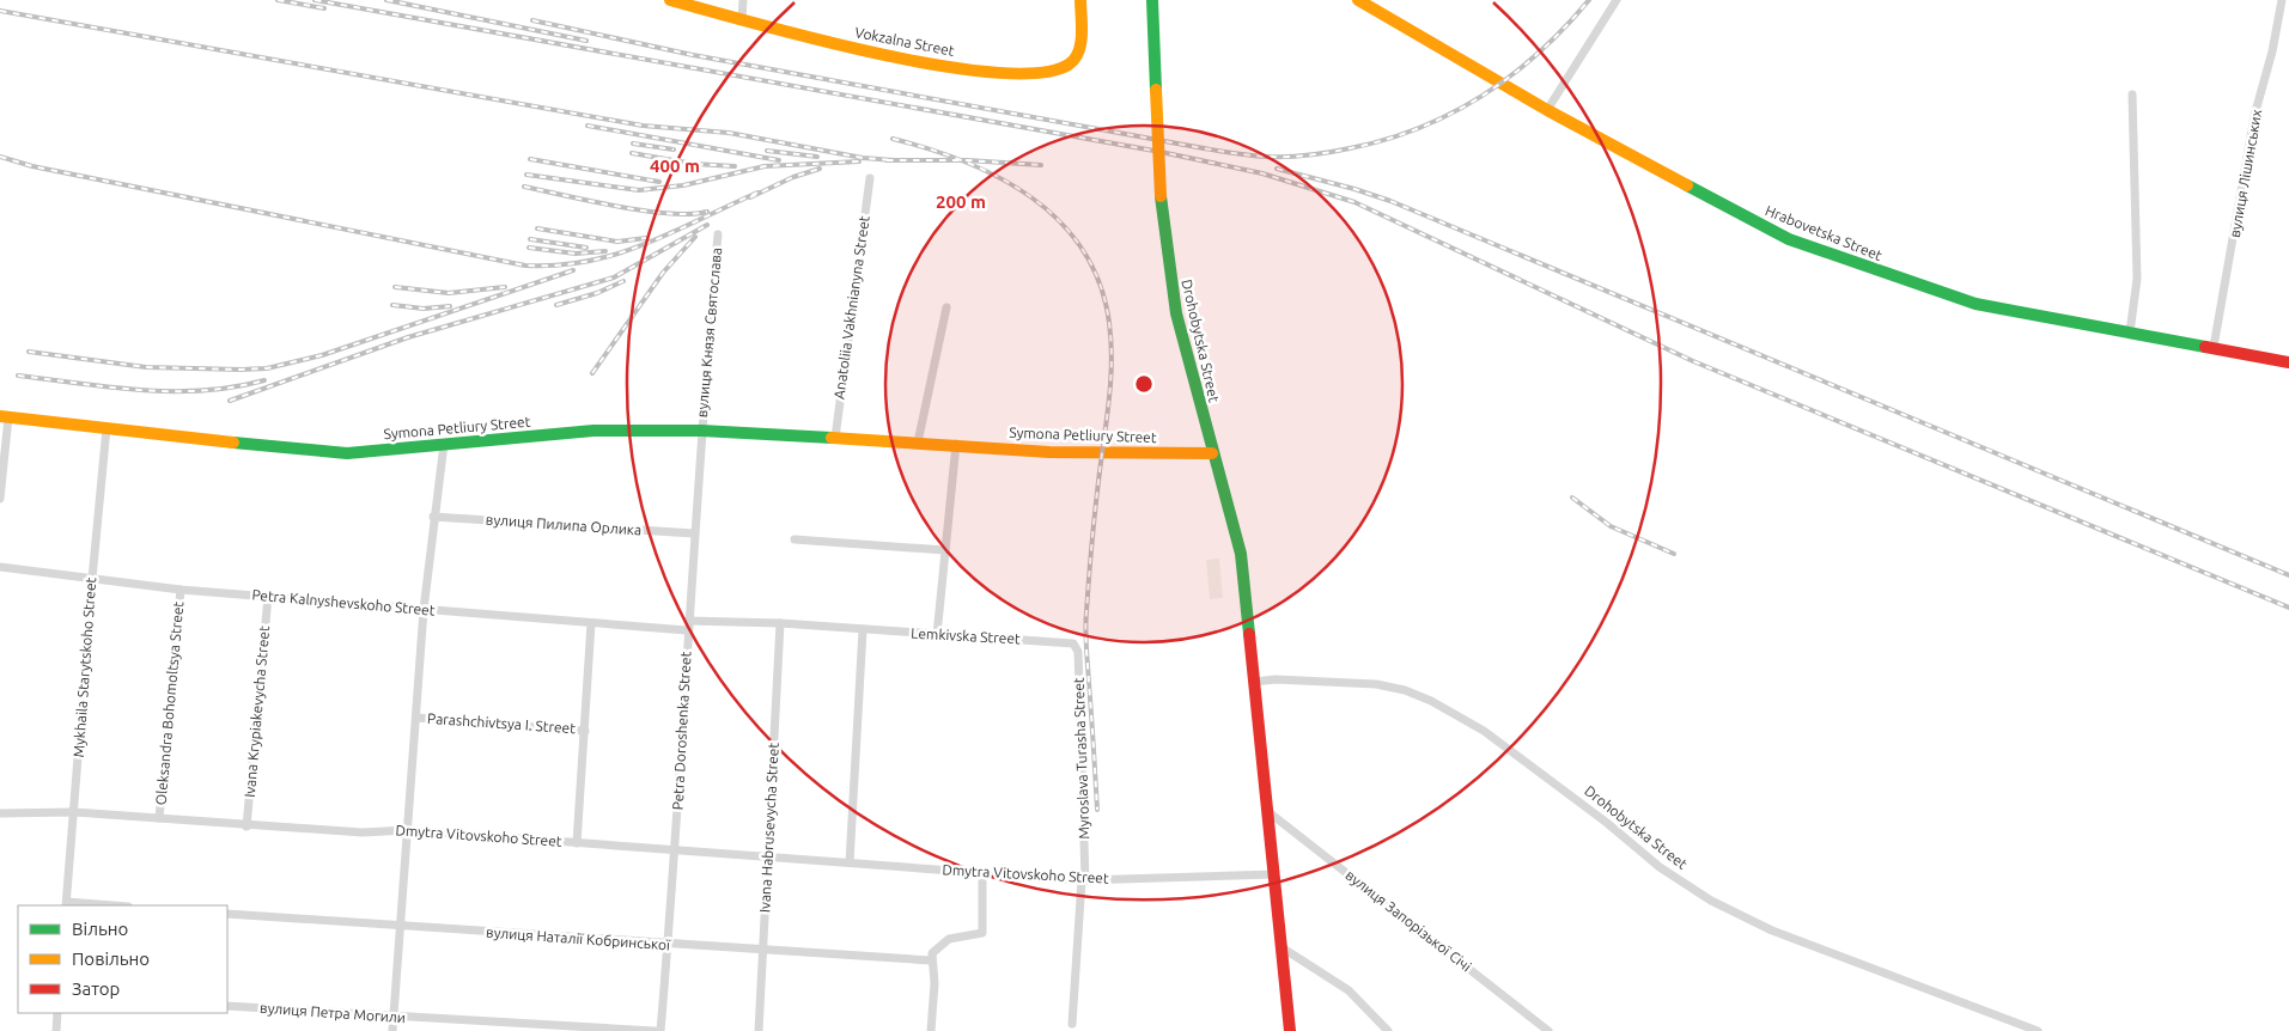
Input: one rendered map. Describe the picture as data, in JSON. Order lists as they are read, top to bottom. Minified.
{"streets":{"main road":["Vokzalna Street","Hrabovetska Street","Drohobytska Street","Symona Petliury Street"],"street":["вулиця Лішинських","Anatoliia Vakhnianyna Street","вулиця Князя Святослава","вулиця Пилипа Орлика","Petra Kalnyshevskoho Street","Lemkivska Street","Mykhaila Starytskoho Street","Oleksandra Bohomoltsya Street","Ivana Krypiakevycha Street","Parashchivtsya I. Street","Petra Doroshenka Street","Myroslava Turasha Street","Ivana Habrusevycha Street","Dmytra Vitovskoho Street","вулиця Запорізької Січі","вулиця Наталії Кобринської","вулиця Петра Могили"]},"crossings":[["вулиця Лішинських","Hrabovetska Street"],["Anatoliia Vakhnianyna Street","Symona Petliury Street"],["вулиця Князя Святослава","Symona Petliury Street"],["вулиця Князя Святослава","Petra Doroshenka Street"],["Drohobytska Street","Symona Petliury Street"],["Drohobytska Street","Dmytra Vitovskoho Street"],["Drohobytska Street","вулиця Запорізької Січі"],["Symona Petliury Street","Mykhaila Starytskoho Street"],["Symona Petliury Street","Petra Doroshenka Street"],["вулиця Пилипа Орлика","Petra Doroshenka Street"],["Petra Kalnyshevskoho Street","Mykhaila Starytskoho Street"],["Petra Kalnyshevskoho Street","Oleksandra Bohomoltsya Street"],["Petra Kalnyshevskoho Street","Ivana Krypiakevycha Street"],["Petra Kalnyshevskoho Street","Petra Doroshenka Street"],["Lemkivska Street","Petra Doroshenka Street"],["Lemkivska Street","Myroslava Turasha Street"],["Lemkivska Street","Ivana Habrusevycha Street"],["Mykhaila Starytskoho Street","Dmytra Vitovskoho Street"],["Oleksandra Bohomoltsya Street","Dmytra Vitovskoho Street"],["Ivana Krypiakevycha Street","Dmytra Vitovskoho Street"],["Petra Doroshenka Street","Dmytra Vitovskoho Street"],["Petra Doroshenka Street","вулиця Наталії Кобринської"],["Myroslava Turasha Street","Dmytra Vitovskoho Street"],["Ivana Habrusevycha Street","Dmytra Vitovskoho Street"],["Ivana Habrusevycha Street","вулиця Наталії Кобринської"]],"legend":["Вільно","Повільно","Затор"],"rings":["400 m","200 m"]}
